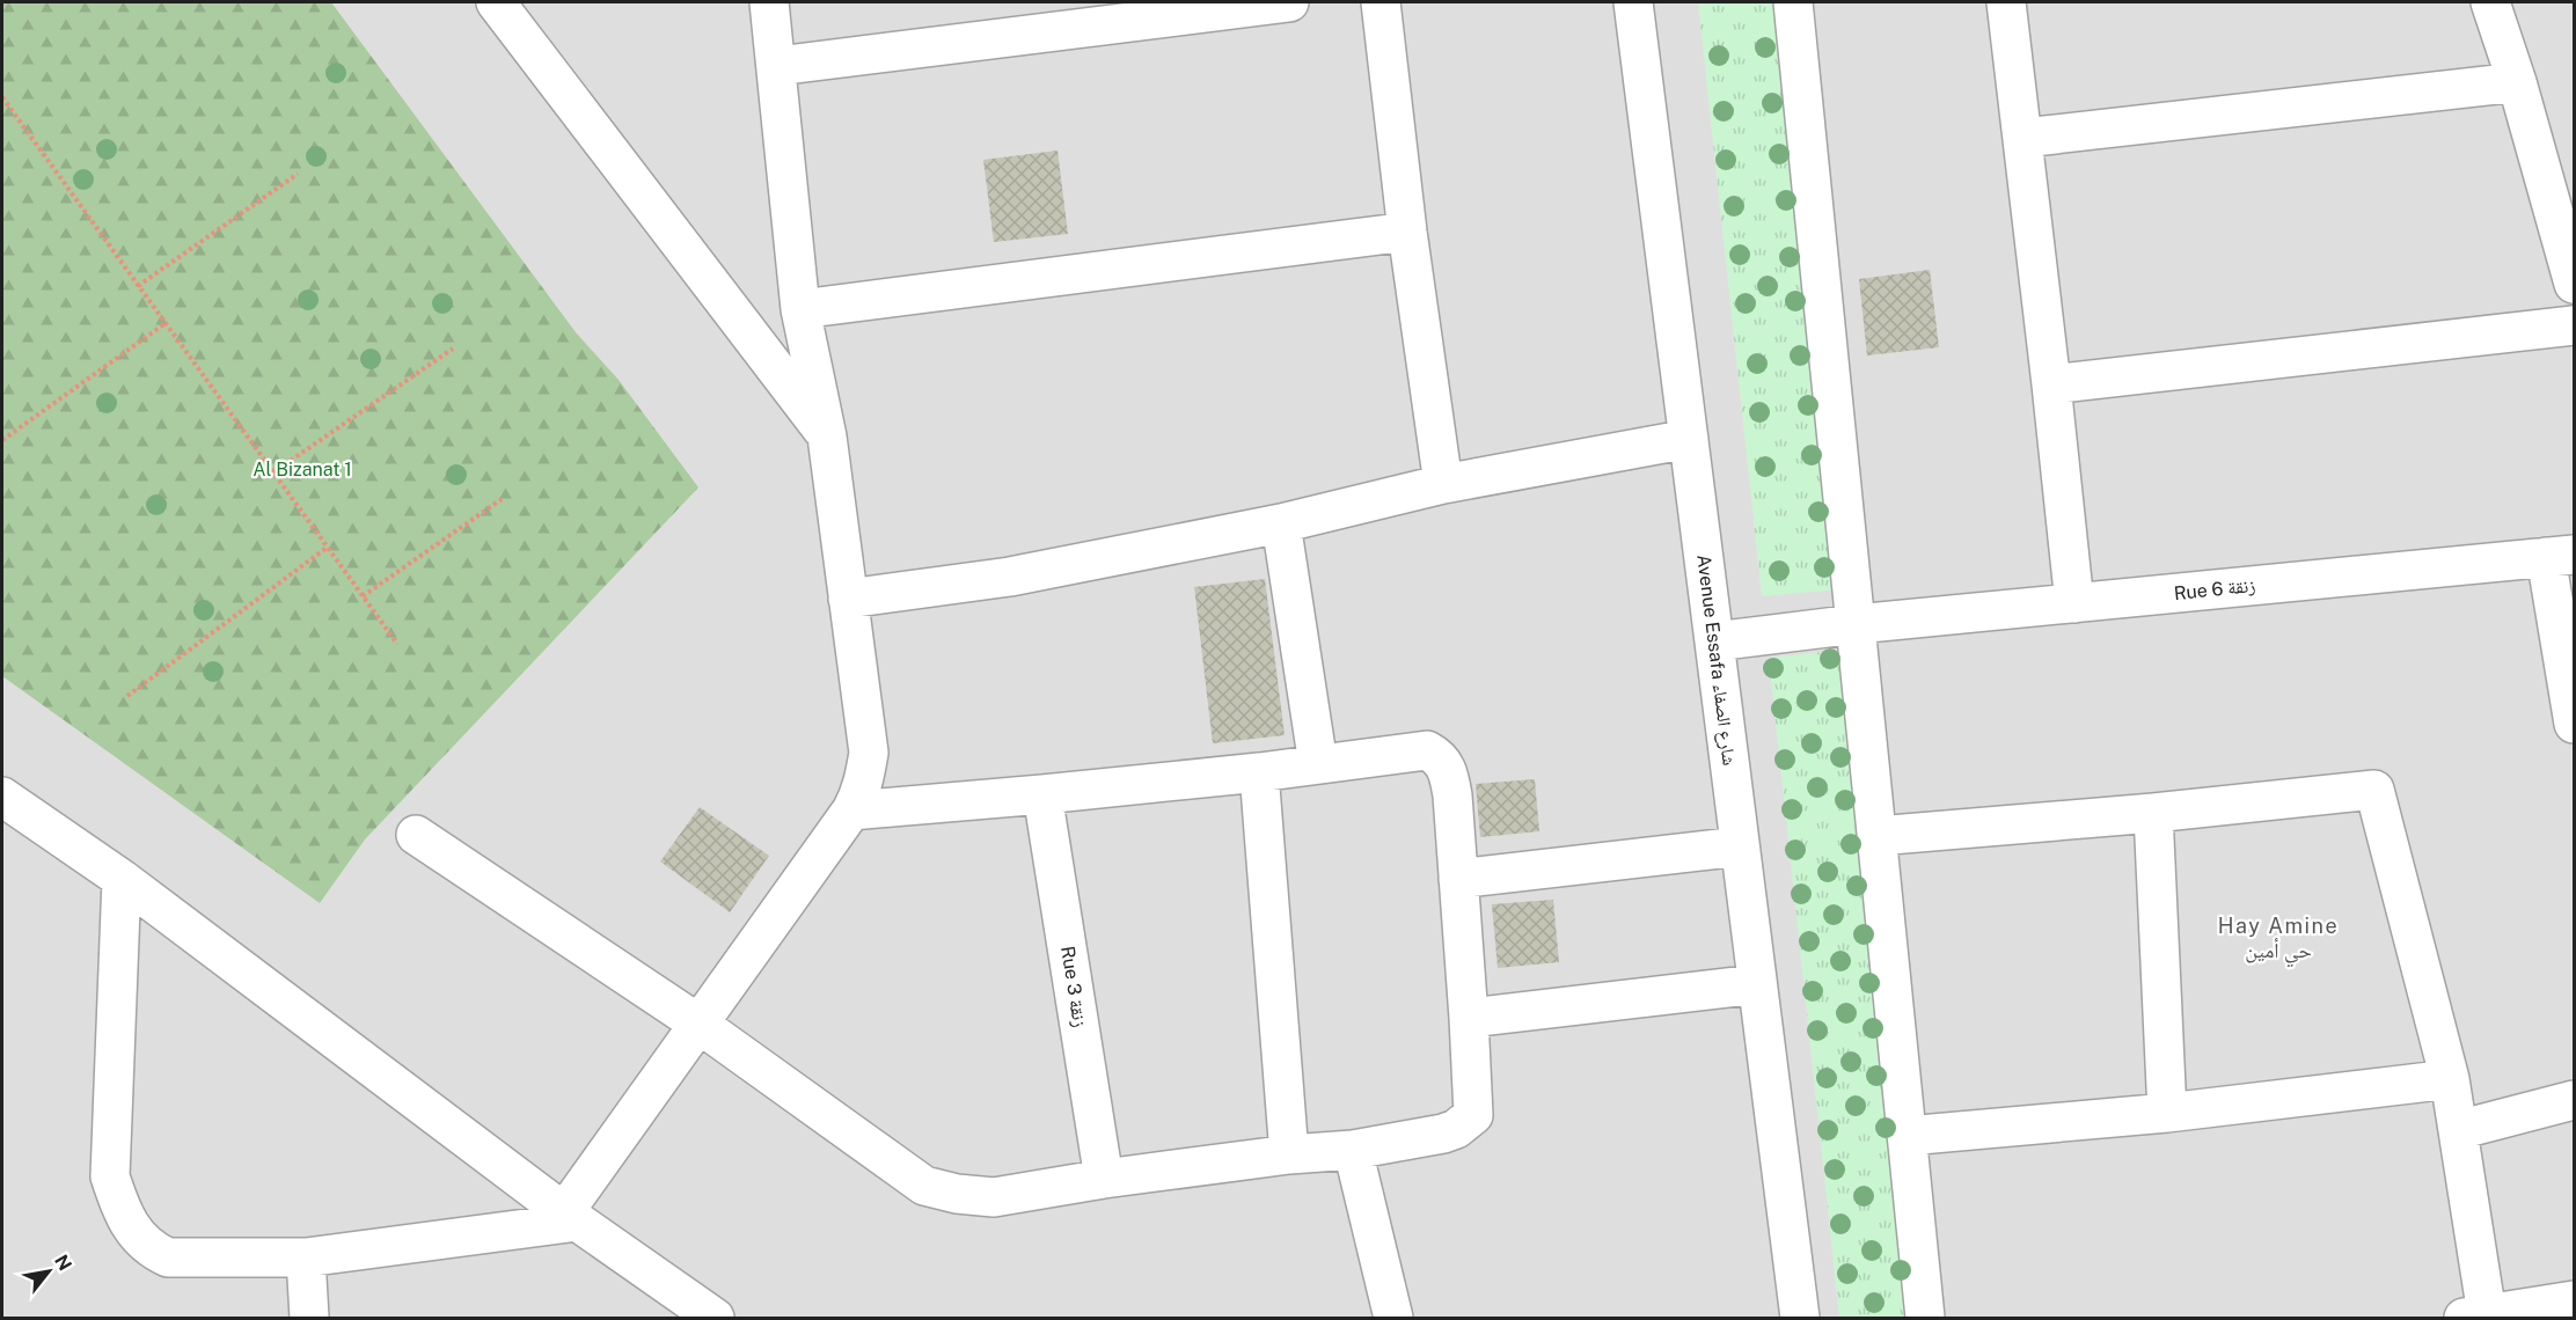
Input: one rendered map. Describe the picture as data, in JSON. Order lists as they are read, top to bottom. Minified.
{"streets":{"street":["Rue 6 زنقة","Avenue Essafa شارع الصفاء","Rue 3 زنقة"]},"crossings":[["Rue 6 زنقة","Avenue Essafa شارع الصفاء"]],"districts":["Hay Amine حي أمين"],"parks":["Al Bizanat 1"],"north":"top right"}
